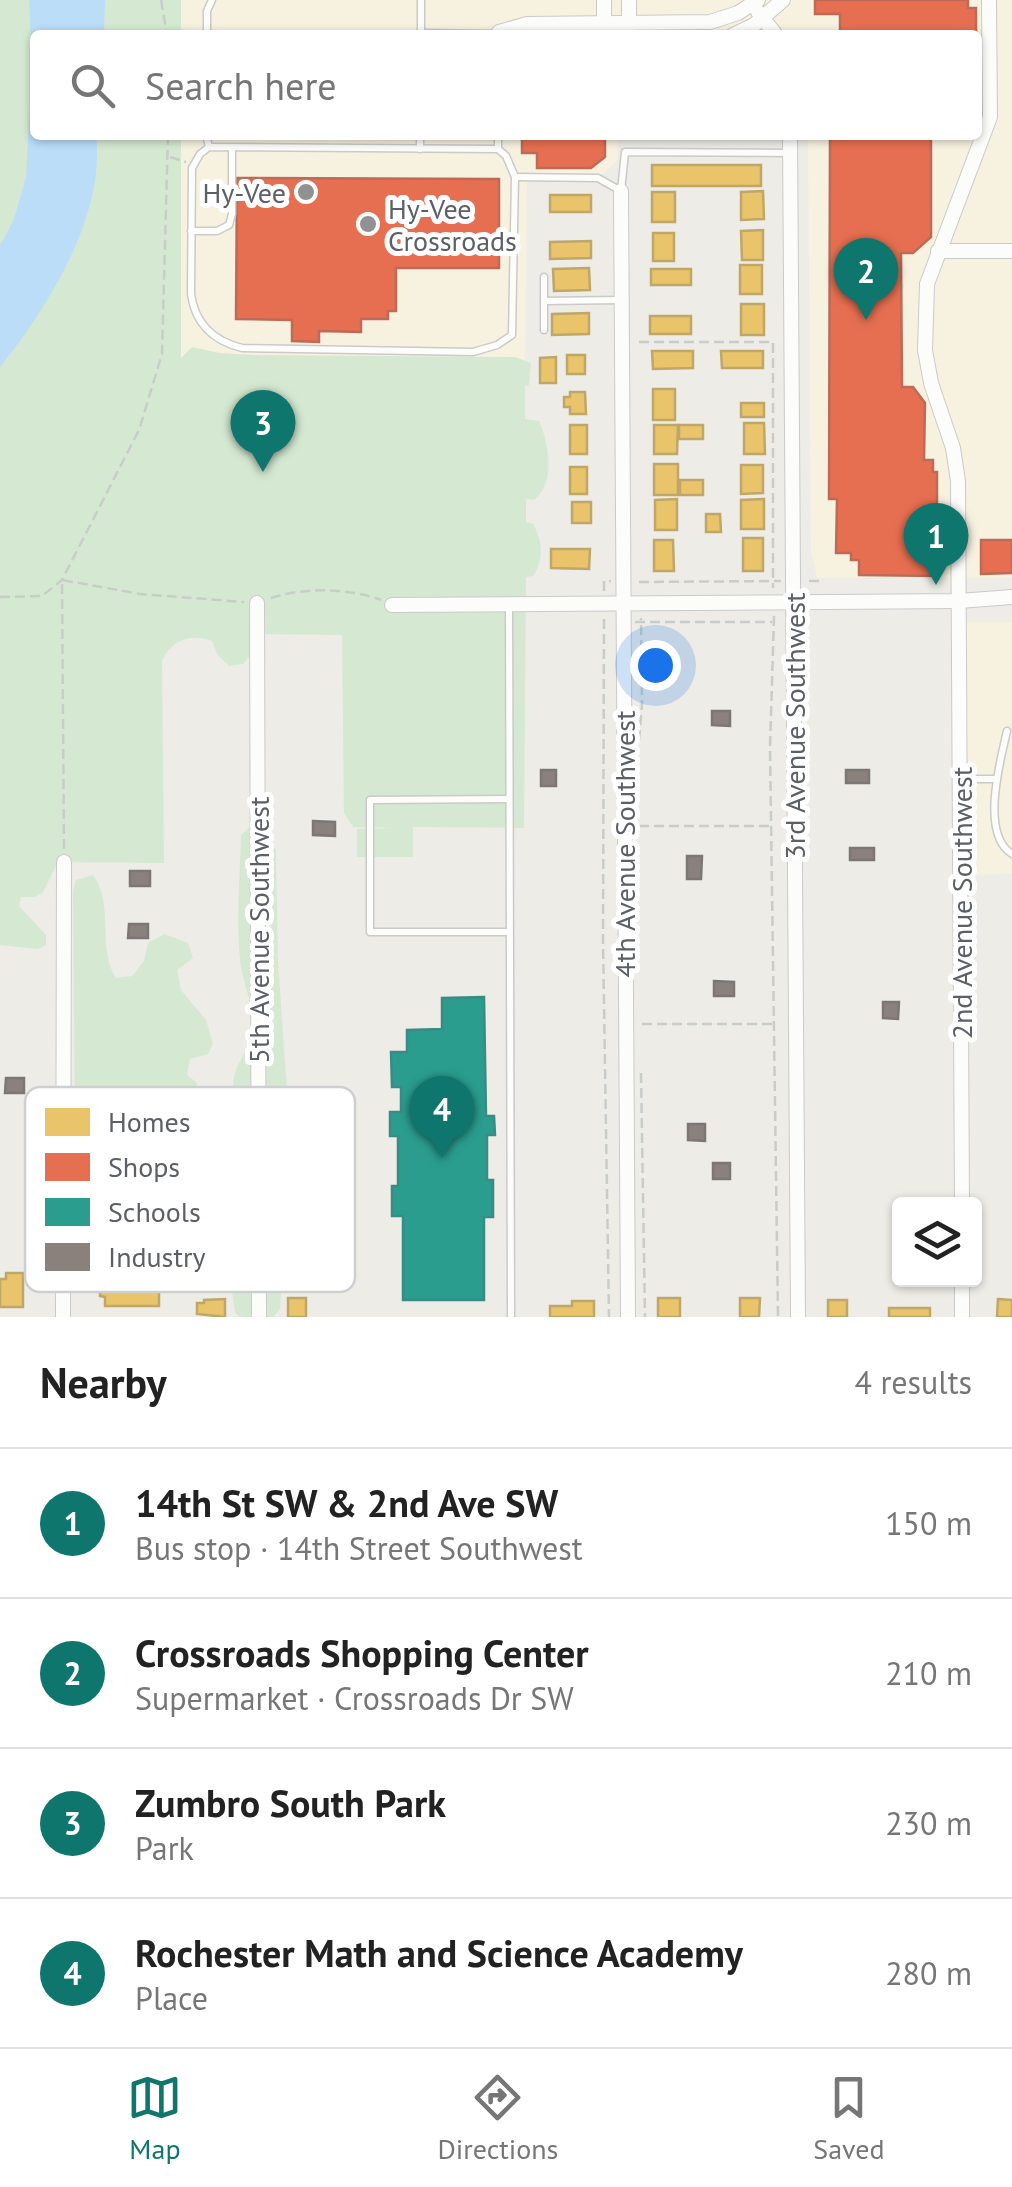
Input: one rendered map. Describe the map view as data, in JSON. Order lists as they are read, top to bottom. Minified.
{"streets":{"street":["3rd Avenue Southwest","4th Avenue Southwest","2nd Avenue Southwest","5th Avenue Southwest"]},"places":["Hy-Vee","Hy-Vee Crossroads"],"legend":["Homes","Shops","Schools","Industry"],"page":{"search":"Search here","pins":["2","3","1","4"],"heading":["Nearby","4 results"],"list":[{"mark":"1","name":"14th St SW & 2nd Ave SW","note":"Bus stop · 14th Street Southwest","value":"150 m"},{"mark":"2","name":"Crossroads Shopping Center","note":"Supermarket · Crossroads Dr SW","value":"210 m"},{"mark":"3","name":"Zumbro South Park","note":"Park","value":"230 m"},{"mark":"4","name":"Rochester Math and Science Academy","note":"Place","value":"280 m"}],"nav":["Map","Directions","Saved"]}}
